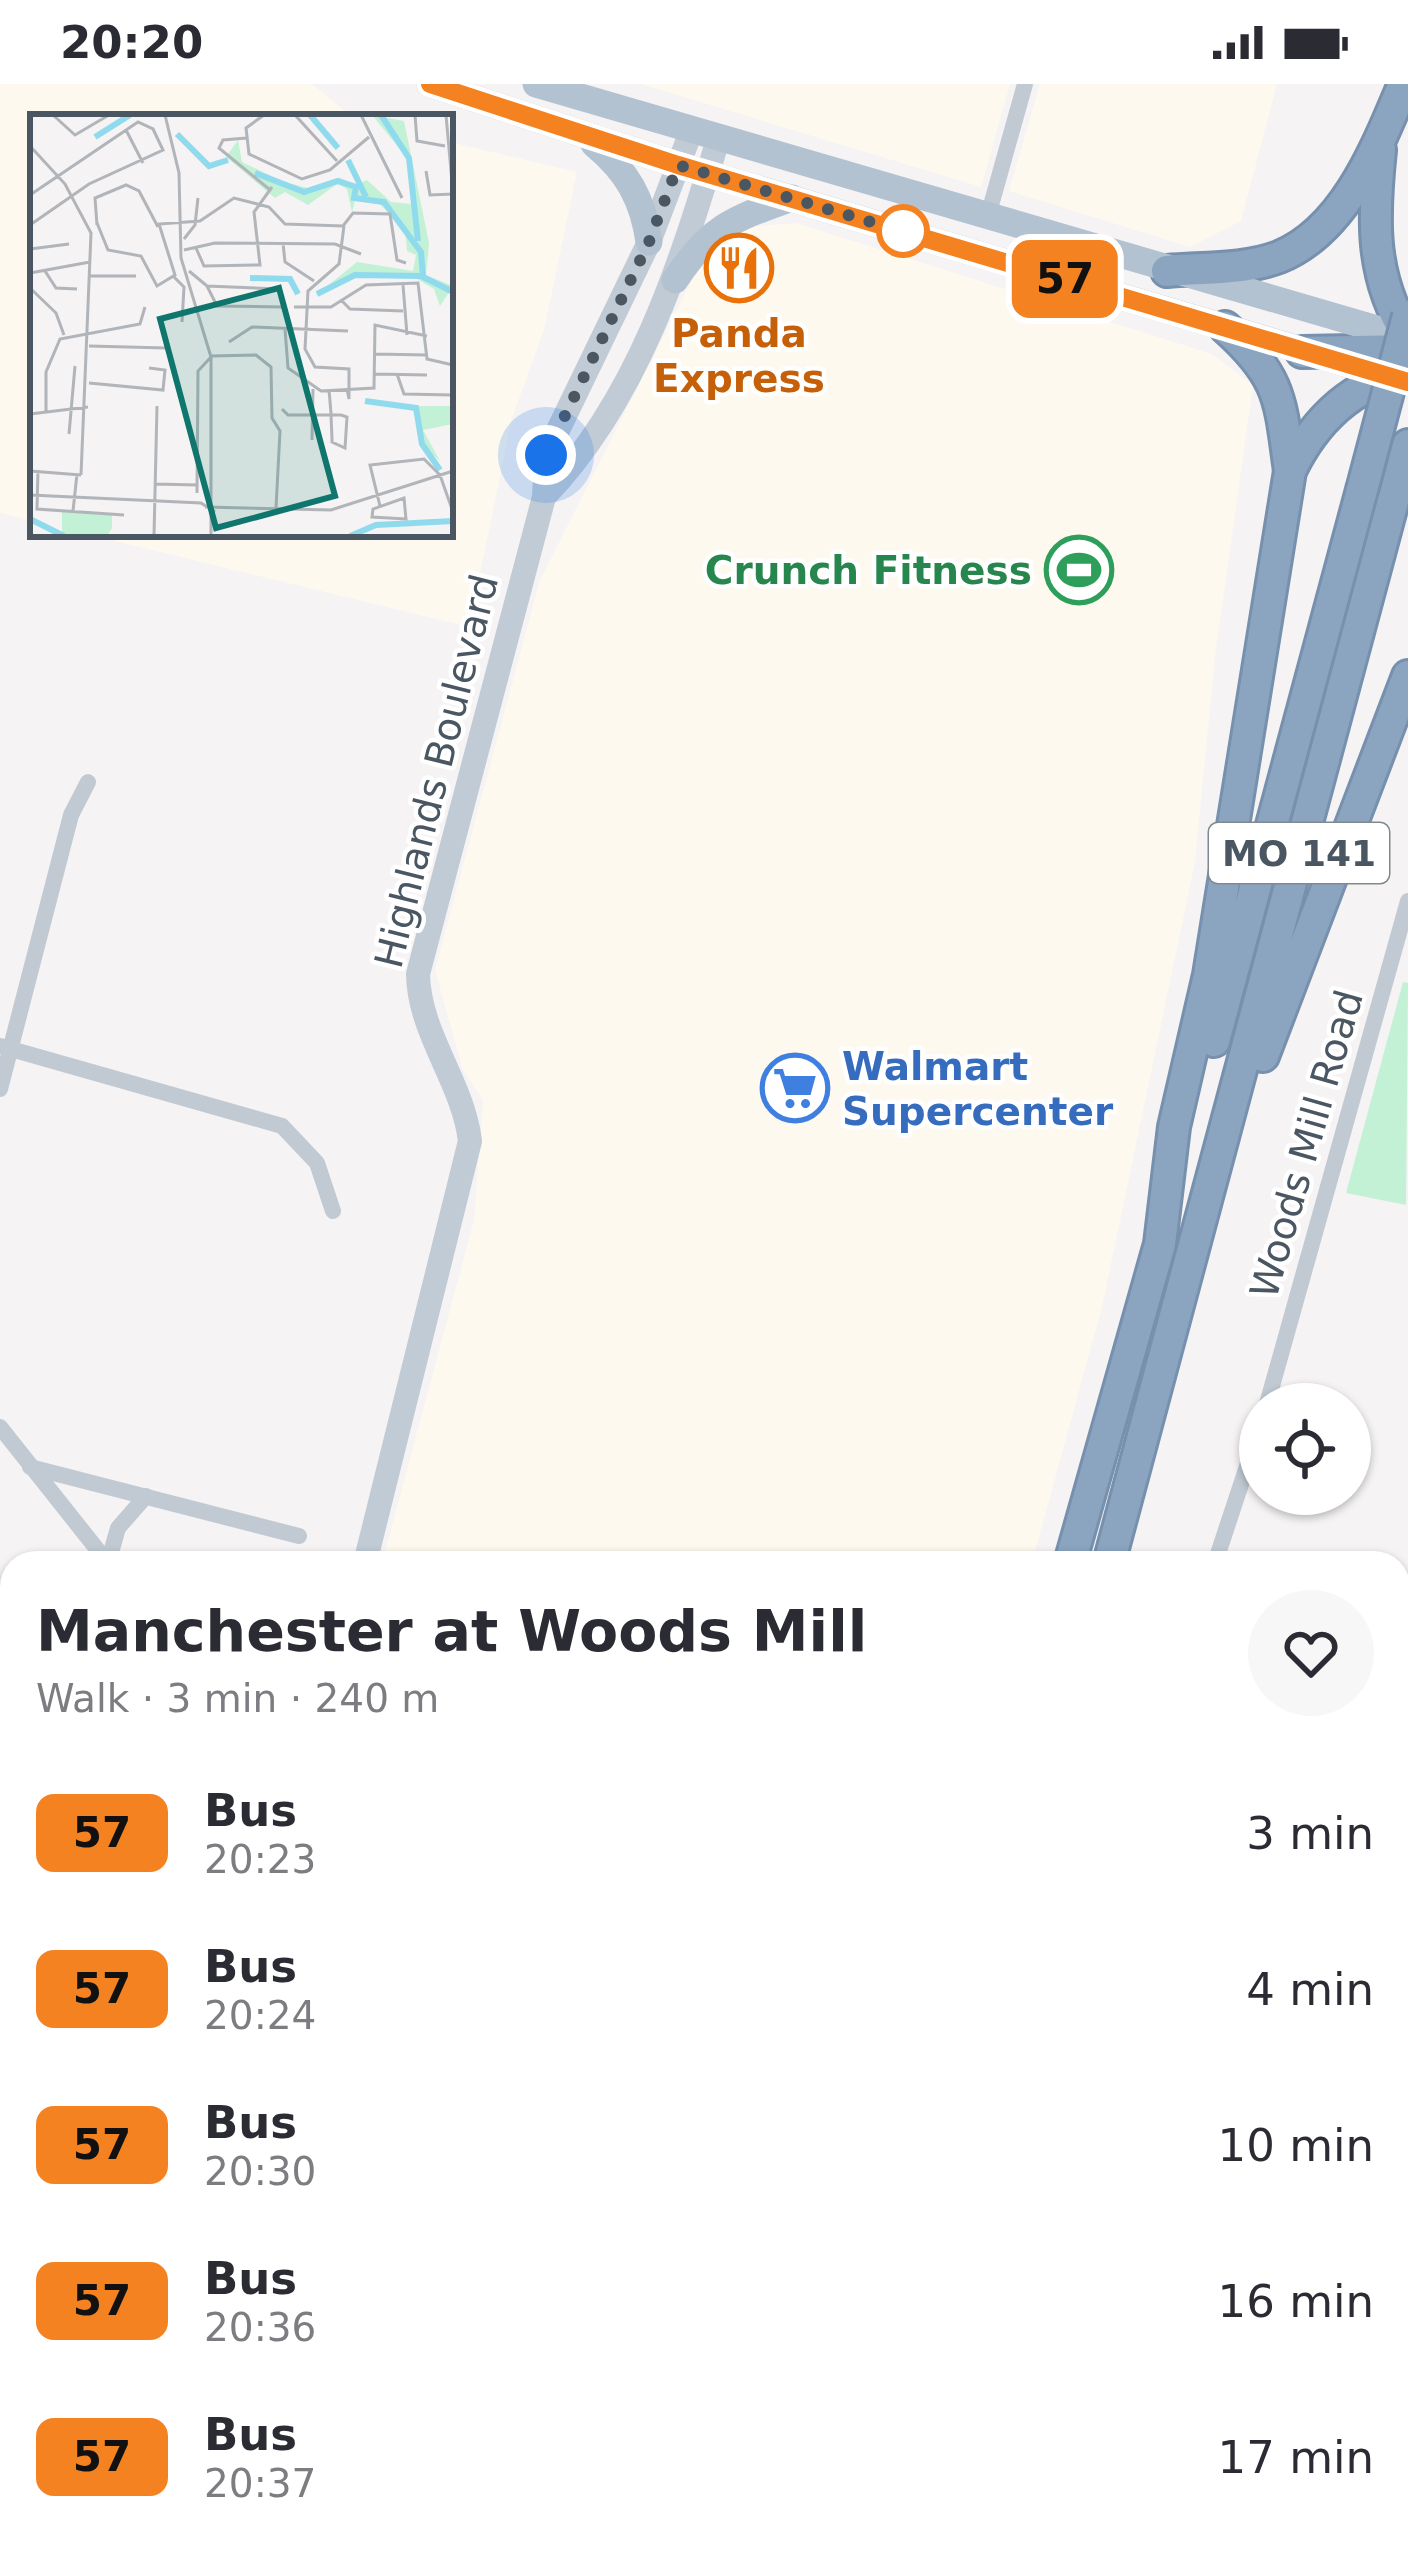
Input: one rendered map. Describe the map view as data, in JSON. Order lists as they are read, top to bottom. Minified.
{"streets":{"highway":["MO 141"],"street":["Highlands Boulevard","Woods Mill Road"]},"places":{"restaurant":["Panda Express"],"sports":["Crunch Fitness"],"supermarket":["Walmart Supercenter"]},"lines":["bus line 57"],"page":{"status":"20:20","on_map":"57","heading":["Manchester at Woods Mill","Walk · 3 min · 240 m"],"list":[{"mark":"57","name":"Bus","note":"20:23","value":"3 min"},{"mark":"57","name":"Bus","note":"20:24","value":"4 min"},{"mark":"57","name":"Bus","note":"20:30","value":"10 min"},{"mark":"57","name":"Bus","note":"20:36","value":"16 min"},{"mark":"57","name":"Bus","note":"20:37","value":"17 min"}]}}
